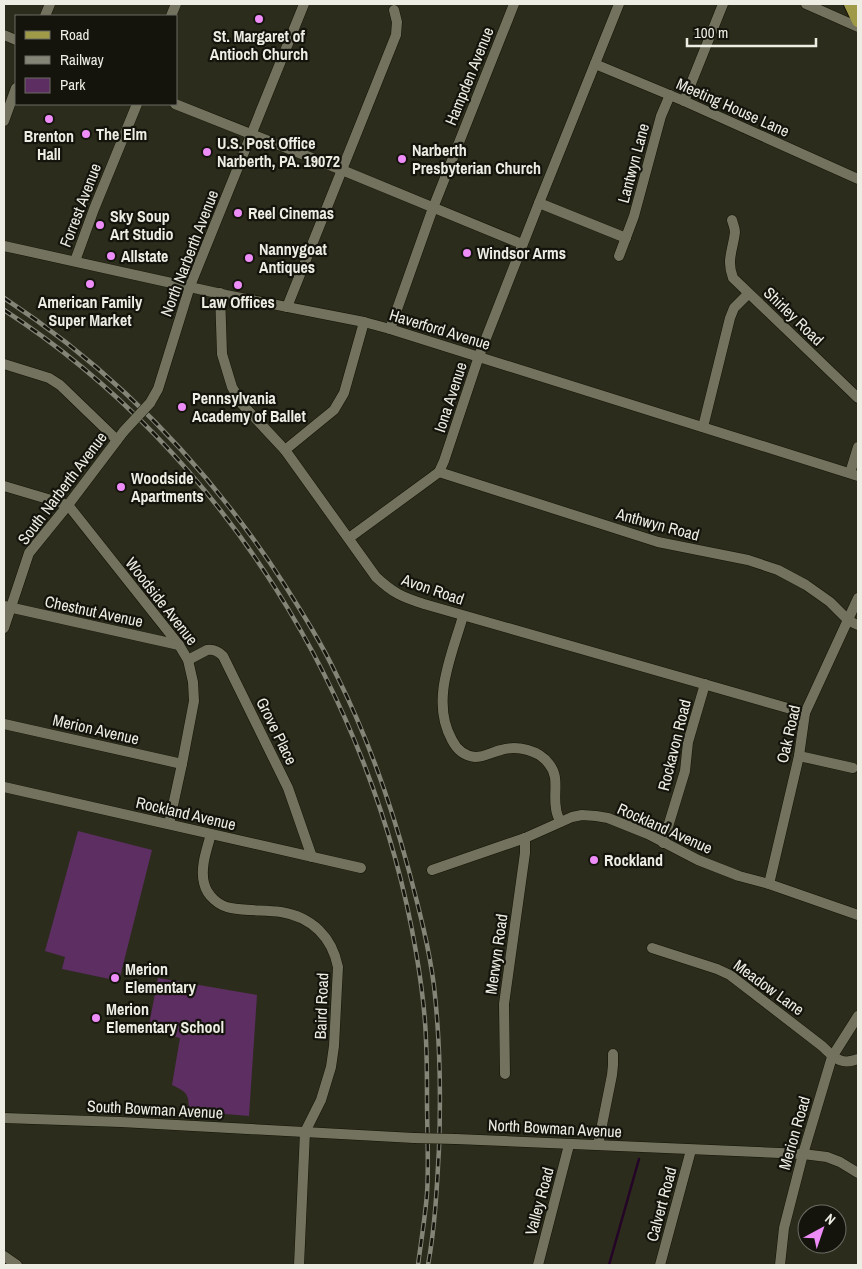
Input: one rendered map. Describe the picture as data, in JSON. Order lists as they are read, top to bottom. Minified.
{"streets":{"street":["Hampden Avenue","Meeting House Lane","Lantwyn Lane","Forrest Avenue","North Narberth Avenue","Shirley Road","Haverford Avenue","Iona Avenue","South Narberth Avenue","Anthwyn Road","Avon Road","Woodside Avenue","Chestnut Avenue","Merion Avenue","Grove Place","Oak Road","Rockavon Road","Rockland Avenue","Merwyn Road","Meadow Lane","Baird Road","South Bowman Avenue","North Bowman Avenue","Merion Road","Valley Road","Calvert Road"]},"crossings":[["Hampden Avenue","Haverford Avenue"],["Meeting House Lane","Lantwyn Lane"],["Meeting House Lane","Iona Avenue"],["Forrest Avenue","Haverford Avenue"],["North Narberth Avenue","Haverford Avenue"],["North Narberth Avenue","South Narberth Avenue"],["Shirley Road","Haverford Avenue"],["Haverford Avenue","Iona Avenue"],["Haverford Avenue","Avon Road"],["Iona Avenue","Anthwyn Road"],["Iona Avenue","Avon Road"],["South Narberth Avenue","Woodside Avenue"],["South Narberth Avenue","Chestnut Avenue"],["Anthwyn Road","Oak Road"],["Avon Road","Oak Road"],["Avon Road","Rockavon Road"],["Woodside Avenue","Chestnut Avenue"],["Woodside Avenue","Merion Avenue"],["Woodside Avenue","Grove Place"],["Woodside Avenue","Rockland Avenue"],["Grove Place","Rockland Avenue"],["Oak Road","Rockland Avenue"],["Rockavon Road","Rockland Avenue"],["Rockland Avenue","Merwyn Road"],["Rockland Avenue","Baird Road"],["Meadow Lane","Merion Road"],["Baird Road","South Bowman Avenue"],["Baird Road","North Bowman Avenue"],["South Bowman Avenue","North Bowman Avenue"],["North Bowman Avenue","Merion Road"],["North Bowman Avenue","Valley Road"],["North Bowman Avenue","Calvert Road"]],"places":["St. Margaret of Antioch Church","Brenton Hall","The Elm","U.S. Post Office Narberth, PA. 19072","Narberth Presbyterian Church","Reel Cinemas","Sky Soup Art Studio","Windsor Arms","Allstate","Nannygoat Antiques","American Family Super Market","Law Offices","Pennsylvania Academy of Ballet","Woodside Apartments","Rockland","Merion Elementary","Merion Elementary School"],"legend":["Road","Railway","Park"],"scale_bar":"100 m","north":"top right"}
